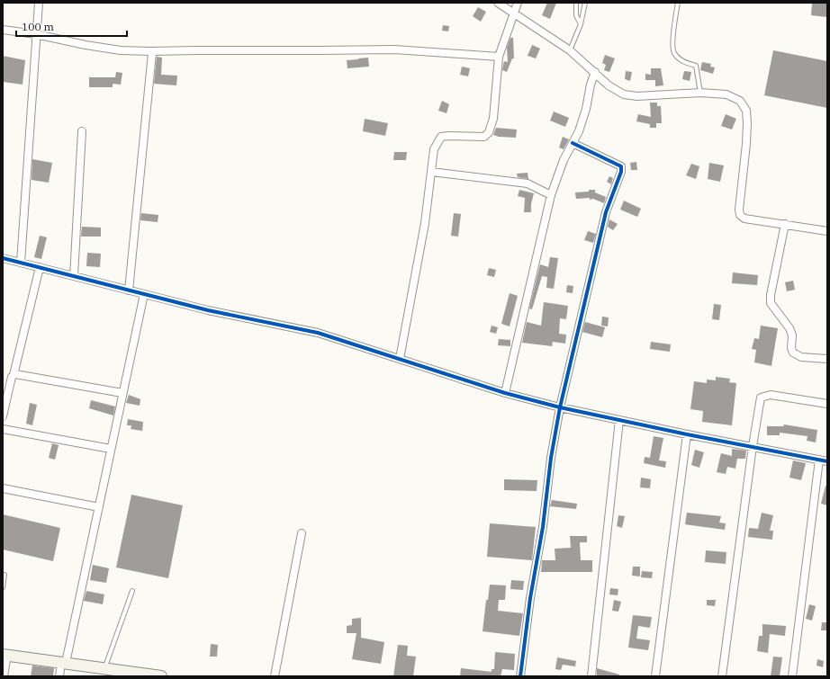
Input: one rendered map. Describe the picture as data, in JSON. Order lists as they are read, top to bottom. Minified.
{"scale_bar":"100 m"}
